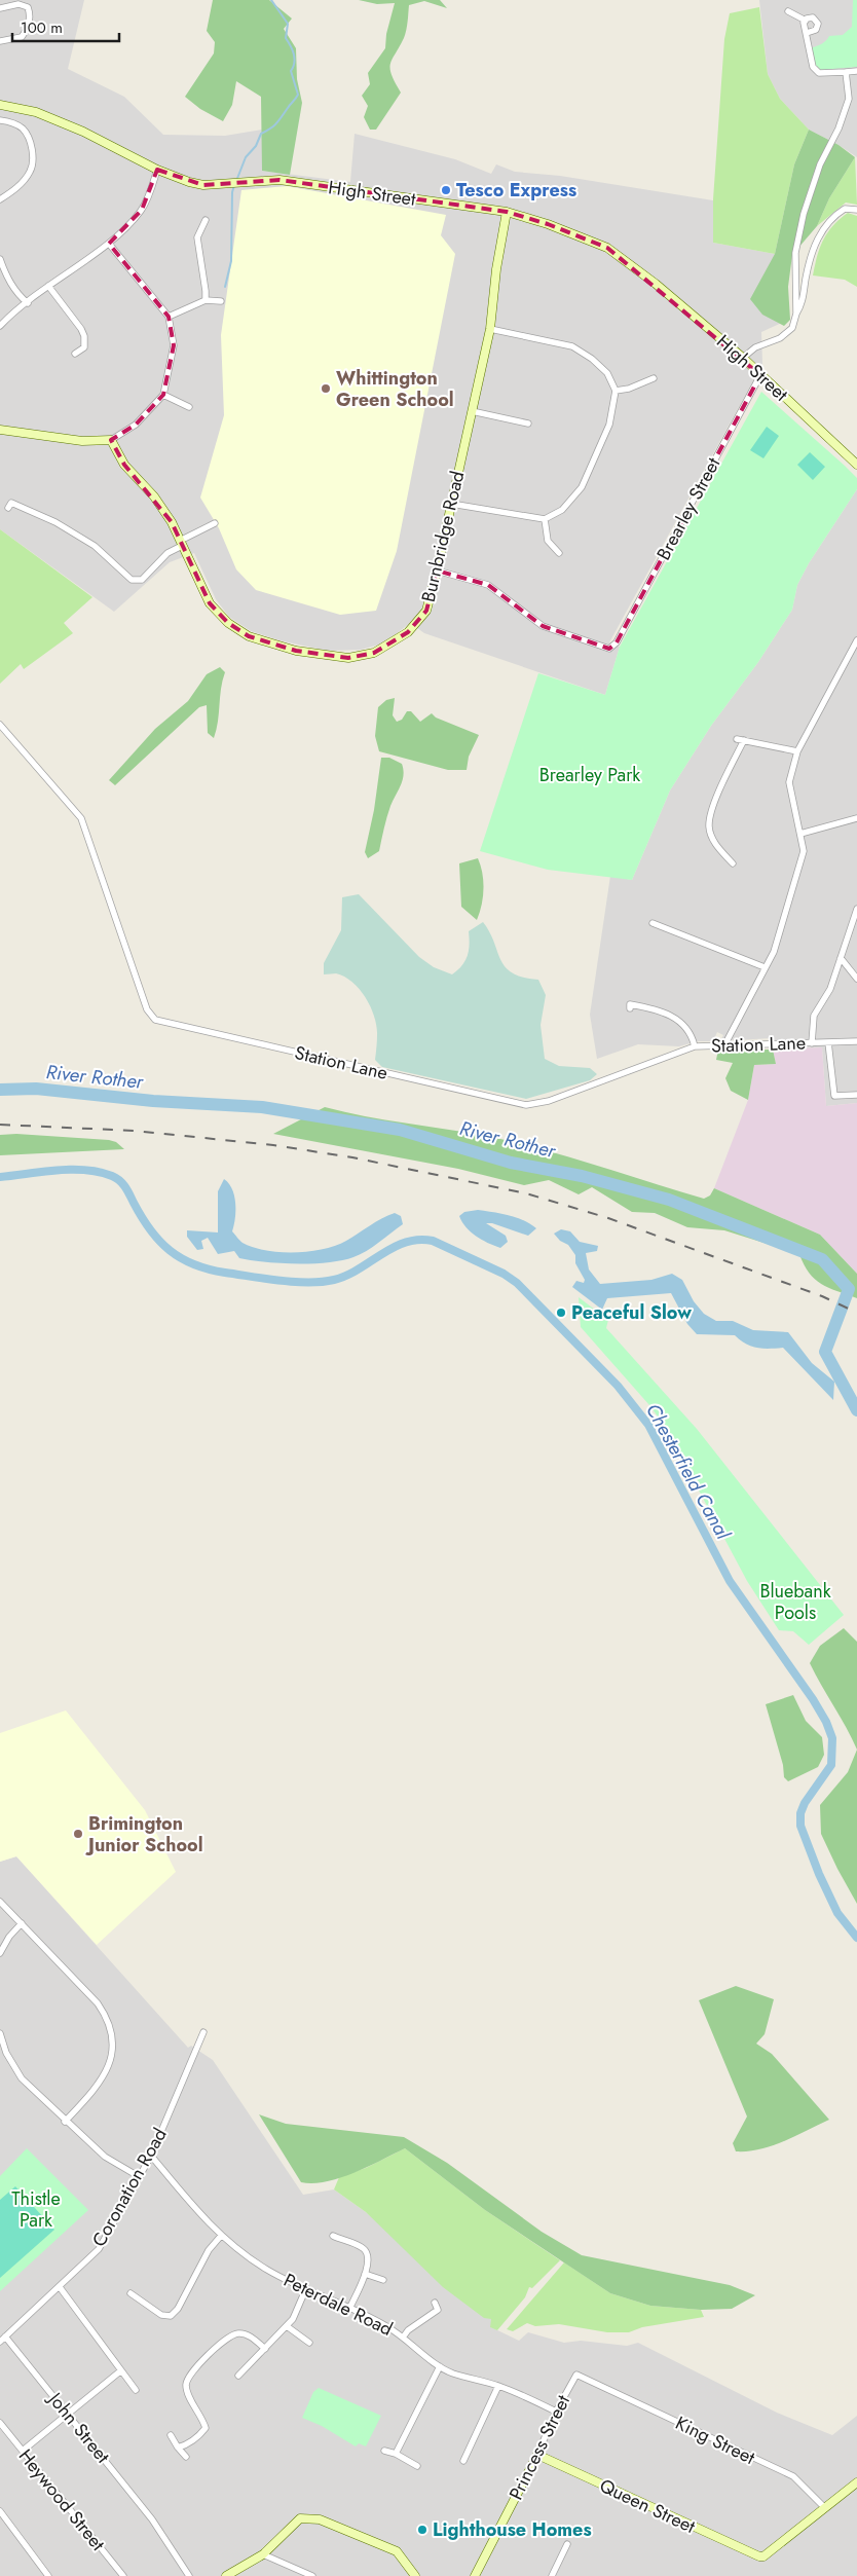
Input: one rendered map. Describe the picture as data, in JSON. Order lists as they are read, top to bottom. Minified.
{"streets":{"street":["High Street","Brearley Street","Burnbridge Road","Station Lane","Coronation Road","Peterdale Road","John Street","King Street","Princess Street","Heywood Street","Queen Street"]},"crossings":[["High Street","Brearley Street"],["High Street","Burnbridge Road"],["Brearley Street","Burnbridge Road"],["Coronation Road","Peterdale Road"],["Coronation Road","John Street"],["Peterdale Road","Princess Street"],["King Street","Princess Street"],["King Street","Queen Street"],["Princess Street","Queen Street"]],"water":["River Rother","Chesterfield Canal"],"parks":["Brearley Park","Bluebank Pools","Thistle Park"],"places":["Tesco Express","Whittington Green School","Peaceful Slow","Brimington Junior School","Lighthouse Homes"],"scale_bar":"100 m"}
